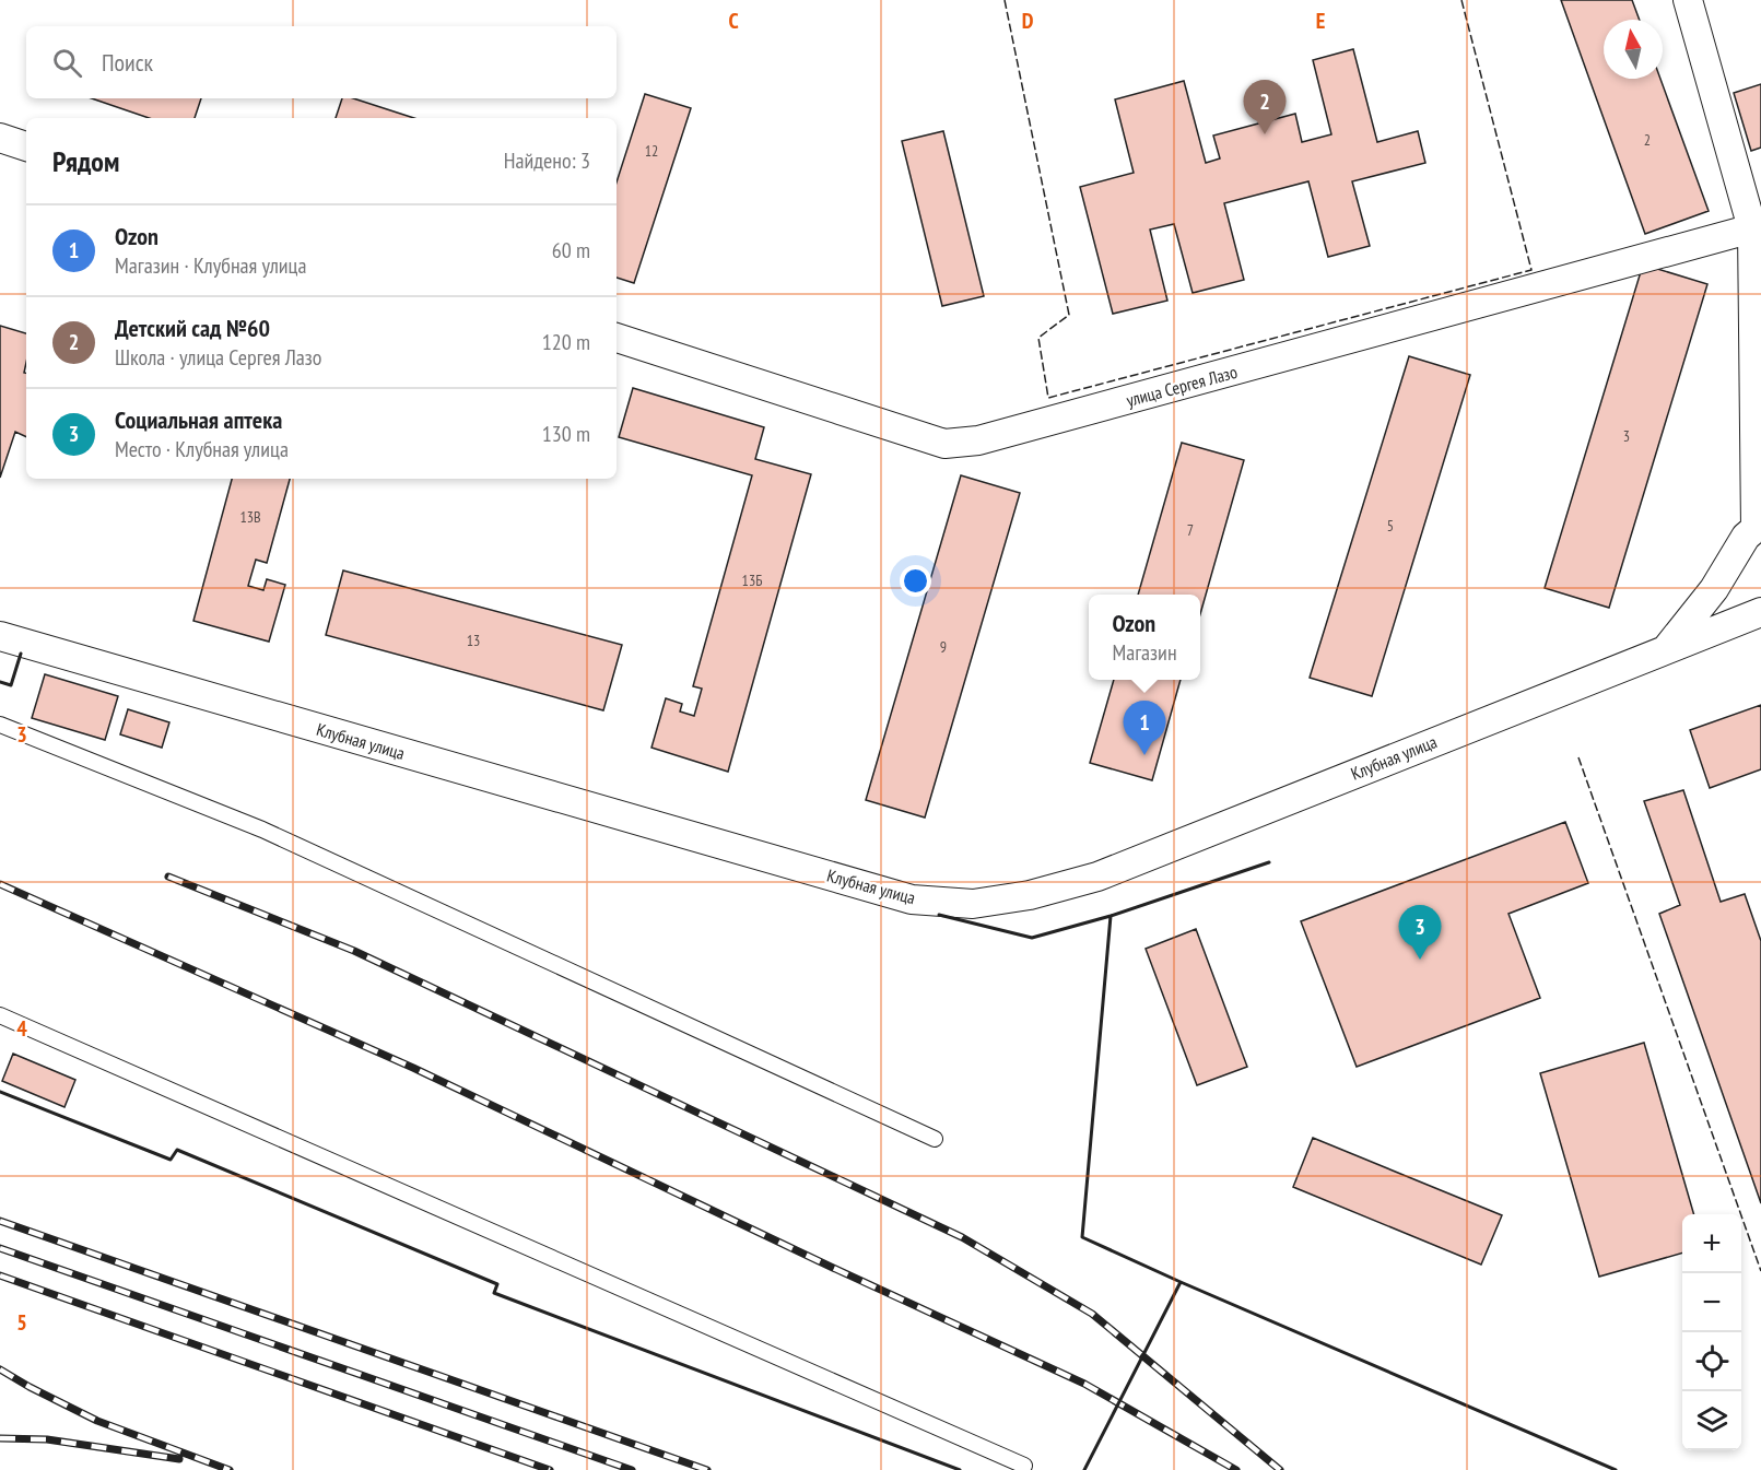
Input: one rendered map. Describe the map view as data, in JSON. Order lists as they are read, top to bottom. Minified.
{"streets":{"street":["улица Сергея Лазо","Клубная улица"]},"house_numbers":["2","12","3","13В","5","7","13Б","13","9"],"north":"top","page":{"search":"Поиск","pins":["2","1","3"],"heading":["Рядом","Найдено: 3"],"list":[{"mark":"1","name":"Ozon","note":"Магазин · Клубная улица","value":"60 m"},{"mark":"2","name":"Детский сад №60","note":"Школа · улица Сергея Лазо","value":"120 m"},{"mark":"3","name":"Социальная аптека","note":"Место · Клубная улица","value":"130 m"}],"popup":["Ozon","Магазин"],"map_buttons":["+","−"]},"grid":{"columns":["C","D","E"],"rows":["3","4","5"]}}
